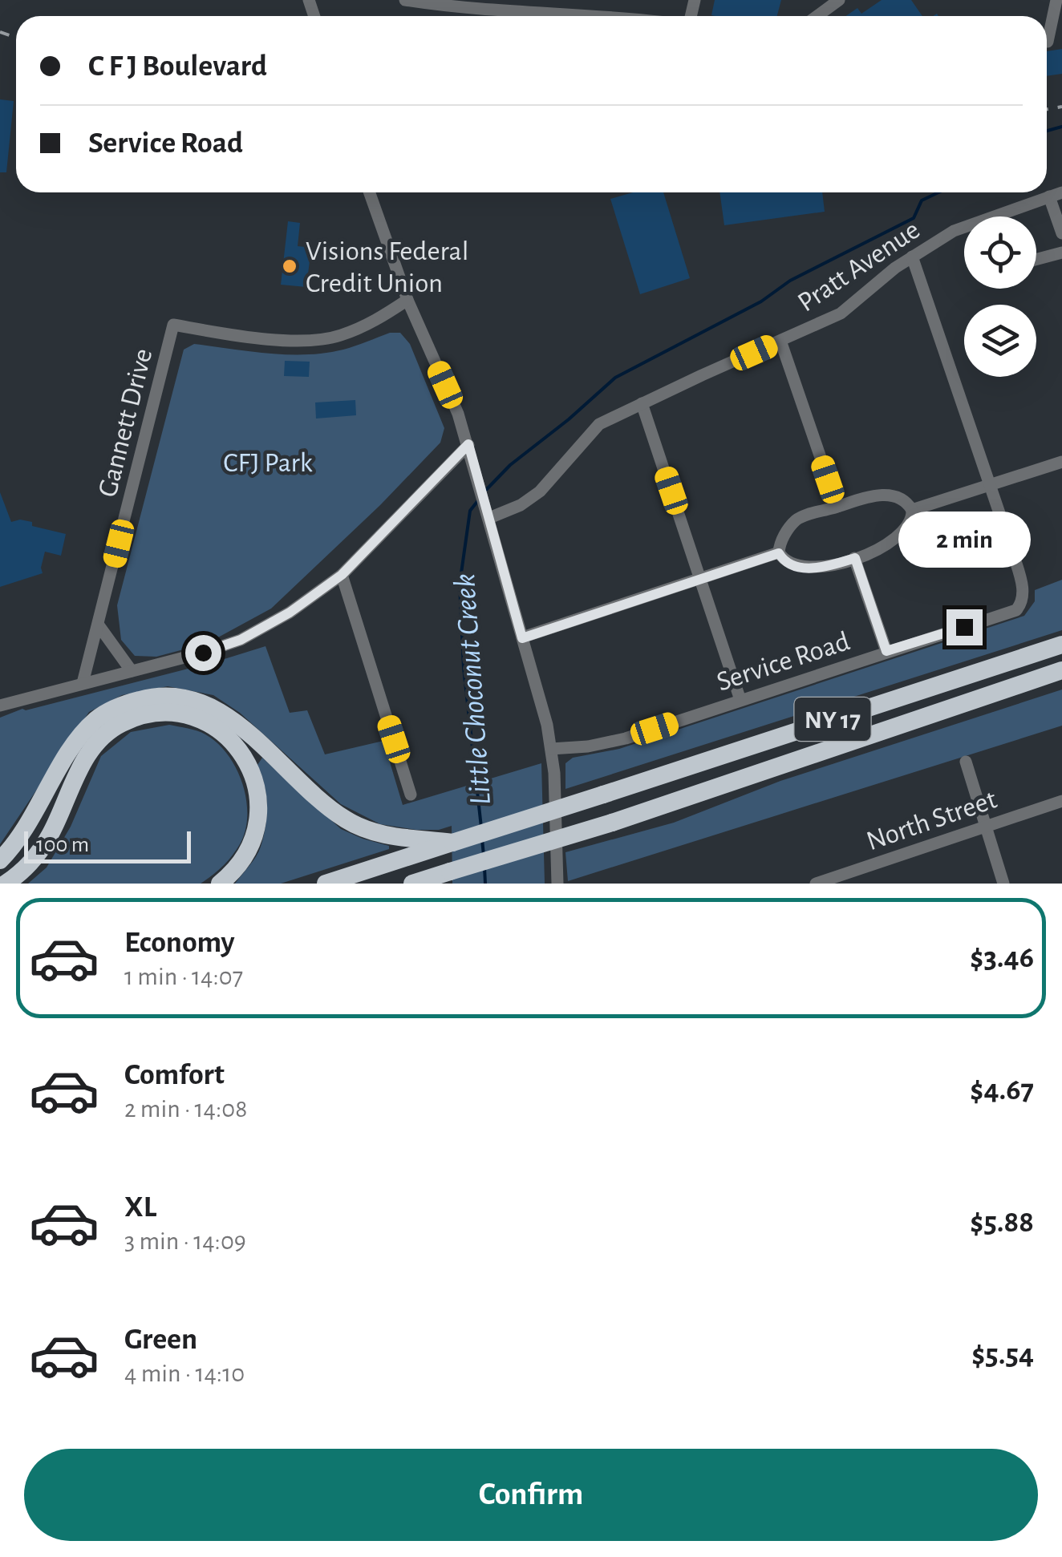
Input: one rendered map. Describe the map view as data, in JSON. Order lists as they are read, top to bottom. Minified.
{"streets":{"highway":["NY 17"],"street":["Pratt Avenue","Gannett Drive","Service Road","North Street"]},"water":["Little Choconut Creek"],"parks":["CFJ Park"],"places":["Visions Federal Credit Union"],"scale_bar":"100 m","page":{"banner":["C F J Boulevard","Service Road"],"bubble":"2 min","scale":"100 m","list":[{"name":"Economy","note":"1 min · 14:07","value":"$3.46"},{"name":"Comfort","note":"2 min · 14:08","value":"$4.67"},{"name":"XL","note":"3 min · 14:09","value":"$5.88"},{"name":"Green","note":"4 min · 14:10","value":"$5.54"}],"buttons":"Confirm"}}
